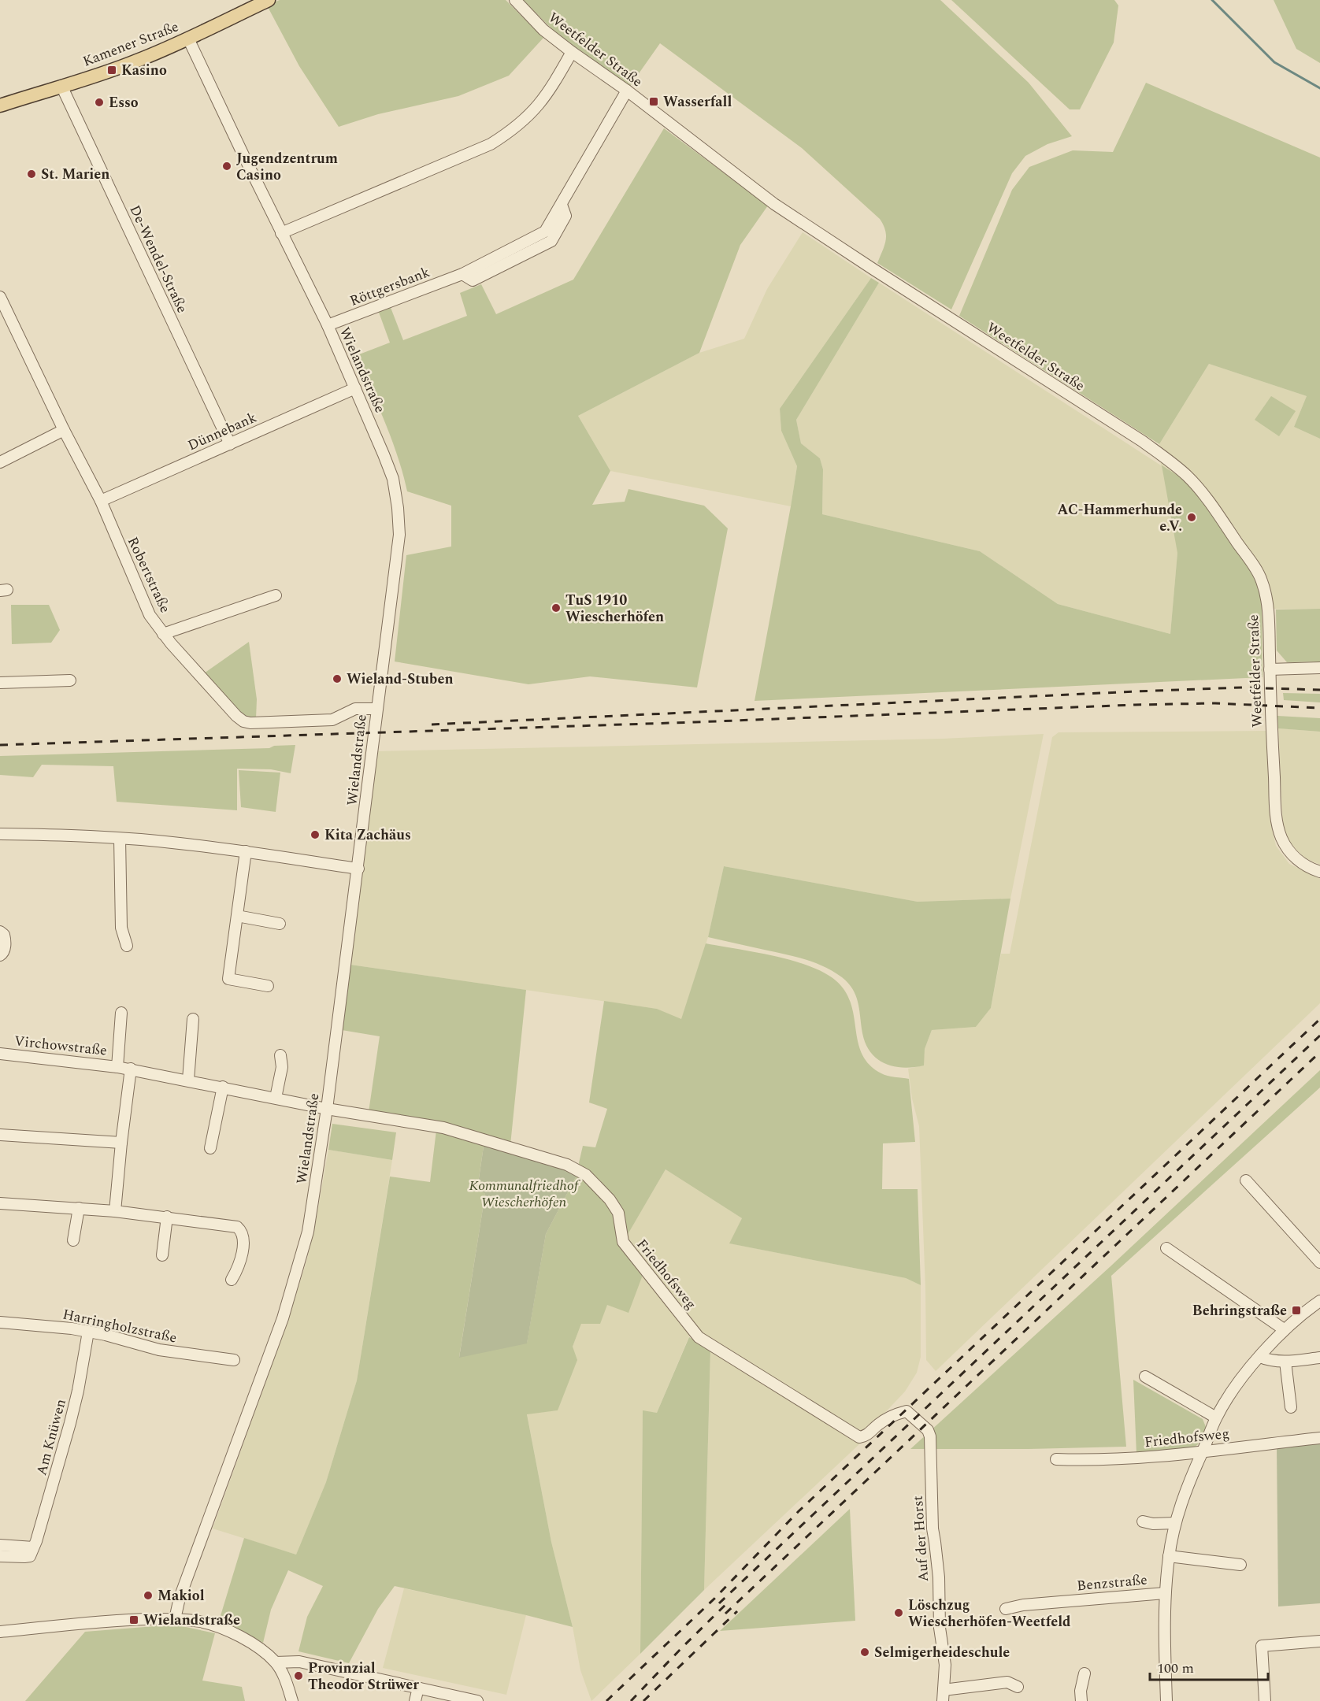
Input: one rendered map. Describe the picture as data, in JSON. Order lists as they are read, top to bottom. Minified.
{"streets":{"main road":["Kamener Straße"],"street":["Weetfelder Straße","De-Wendel-Straße","Röttgersbank","Wielandstraße","Dünnebank","Robertstraße","Virchowstraße","Friedhofsweg","Harringholzstraße","Am Knüwen","Auf der Horst","Benzstraße"]},"crossings":[["Kamener Straße","De-Wendel-Straße"],["Kamener Straße","Wielandstraße"],["Weetfelder Straße","Röttgersbank"],["De-Wendel-Straße","Dünnebank"],["Röttgersbank","Wielandstraße"],["Wielandstraße","Dünnebank"],["Wielandstraße","Robertstraße"],["Wielandstraße","Virchowstraße"],["Wielandstraße","Friedhofsweg"],["Dünnebank","Robertstraße"],["Virchowstraße","Friedhofsweg"],["Friedhofsweg","Auf der Horst"],["Harringholzstraße","Am Knüwen"]],"parks":["Kommunalfriedhof Wiescherhöfen"],"places":{"transit":["Kasino","Wasserfall","Behringstraße","Wielandstraße"],"other":["Esso","Jugendzentrum Casino","St. Marien","AC-Hammerhunde e.V.","TuS 1910 Wiescherhöfen","Wieland-Stuben","Kita Zachäus","Makiol","Löschzug Wiescherhöfen-Weetfeld","Selmigerheideschule","Provinzial Theodor Strüwer"]},"scale_bar":"100 m"}
